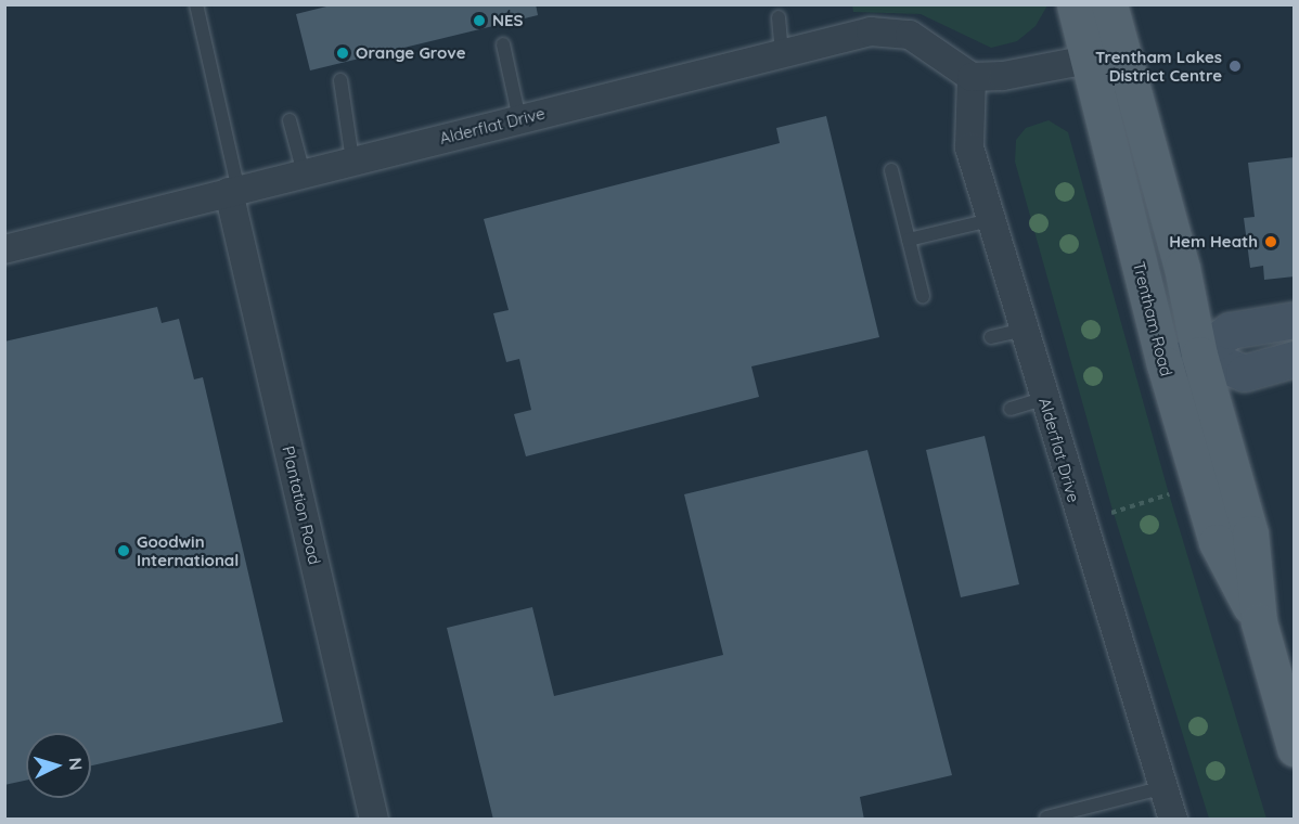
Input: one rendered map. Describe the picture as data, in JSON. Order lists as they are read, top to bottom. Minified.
{"streets":{"main road":["Trentham Road"],"street":["Alderflat Drive","Plantation Road"]},"crossings":[["Alderflat Drive","Plantation Road"]],"places":["NES","Orange Grove","Trentham Lakes District Centre","Hem Heath","Goodwin International"],"north":"right"}
